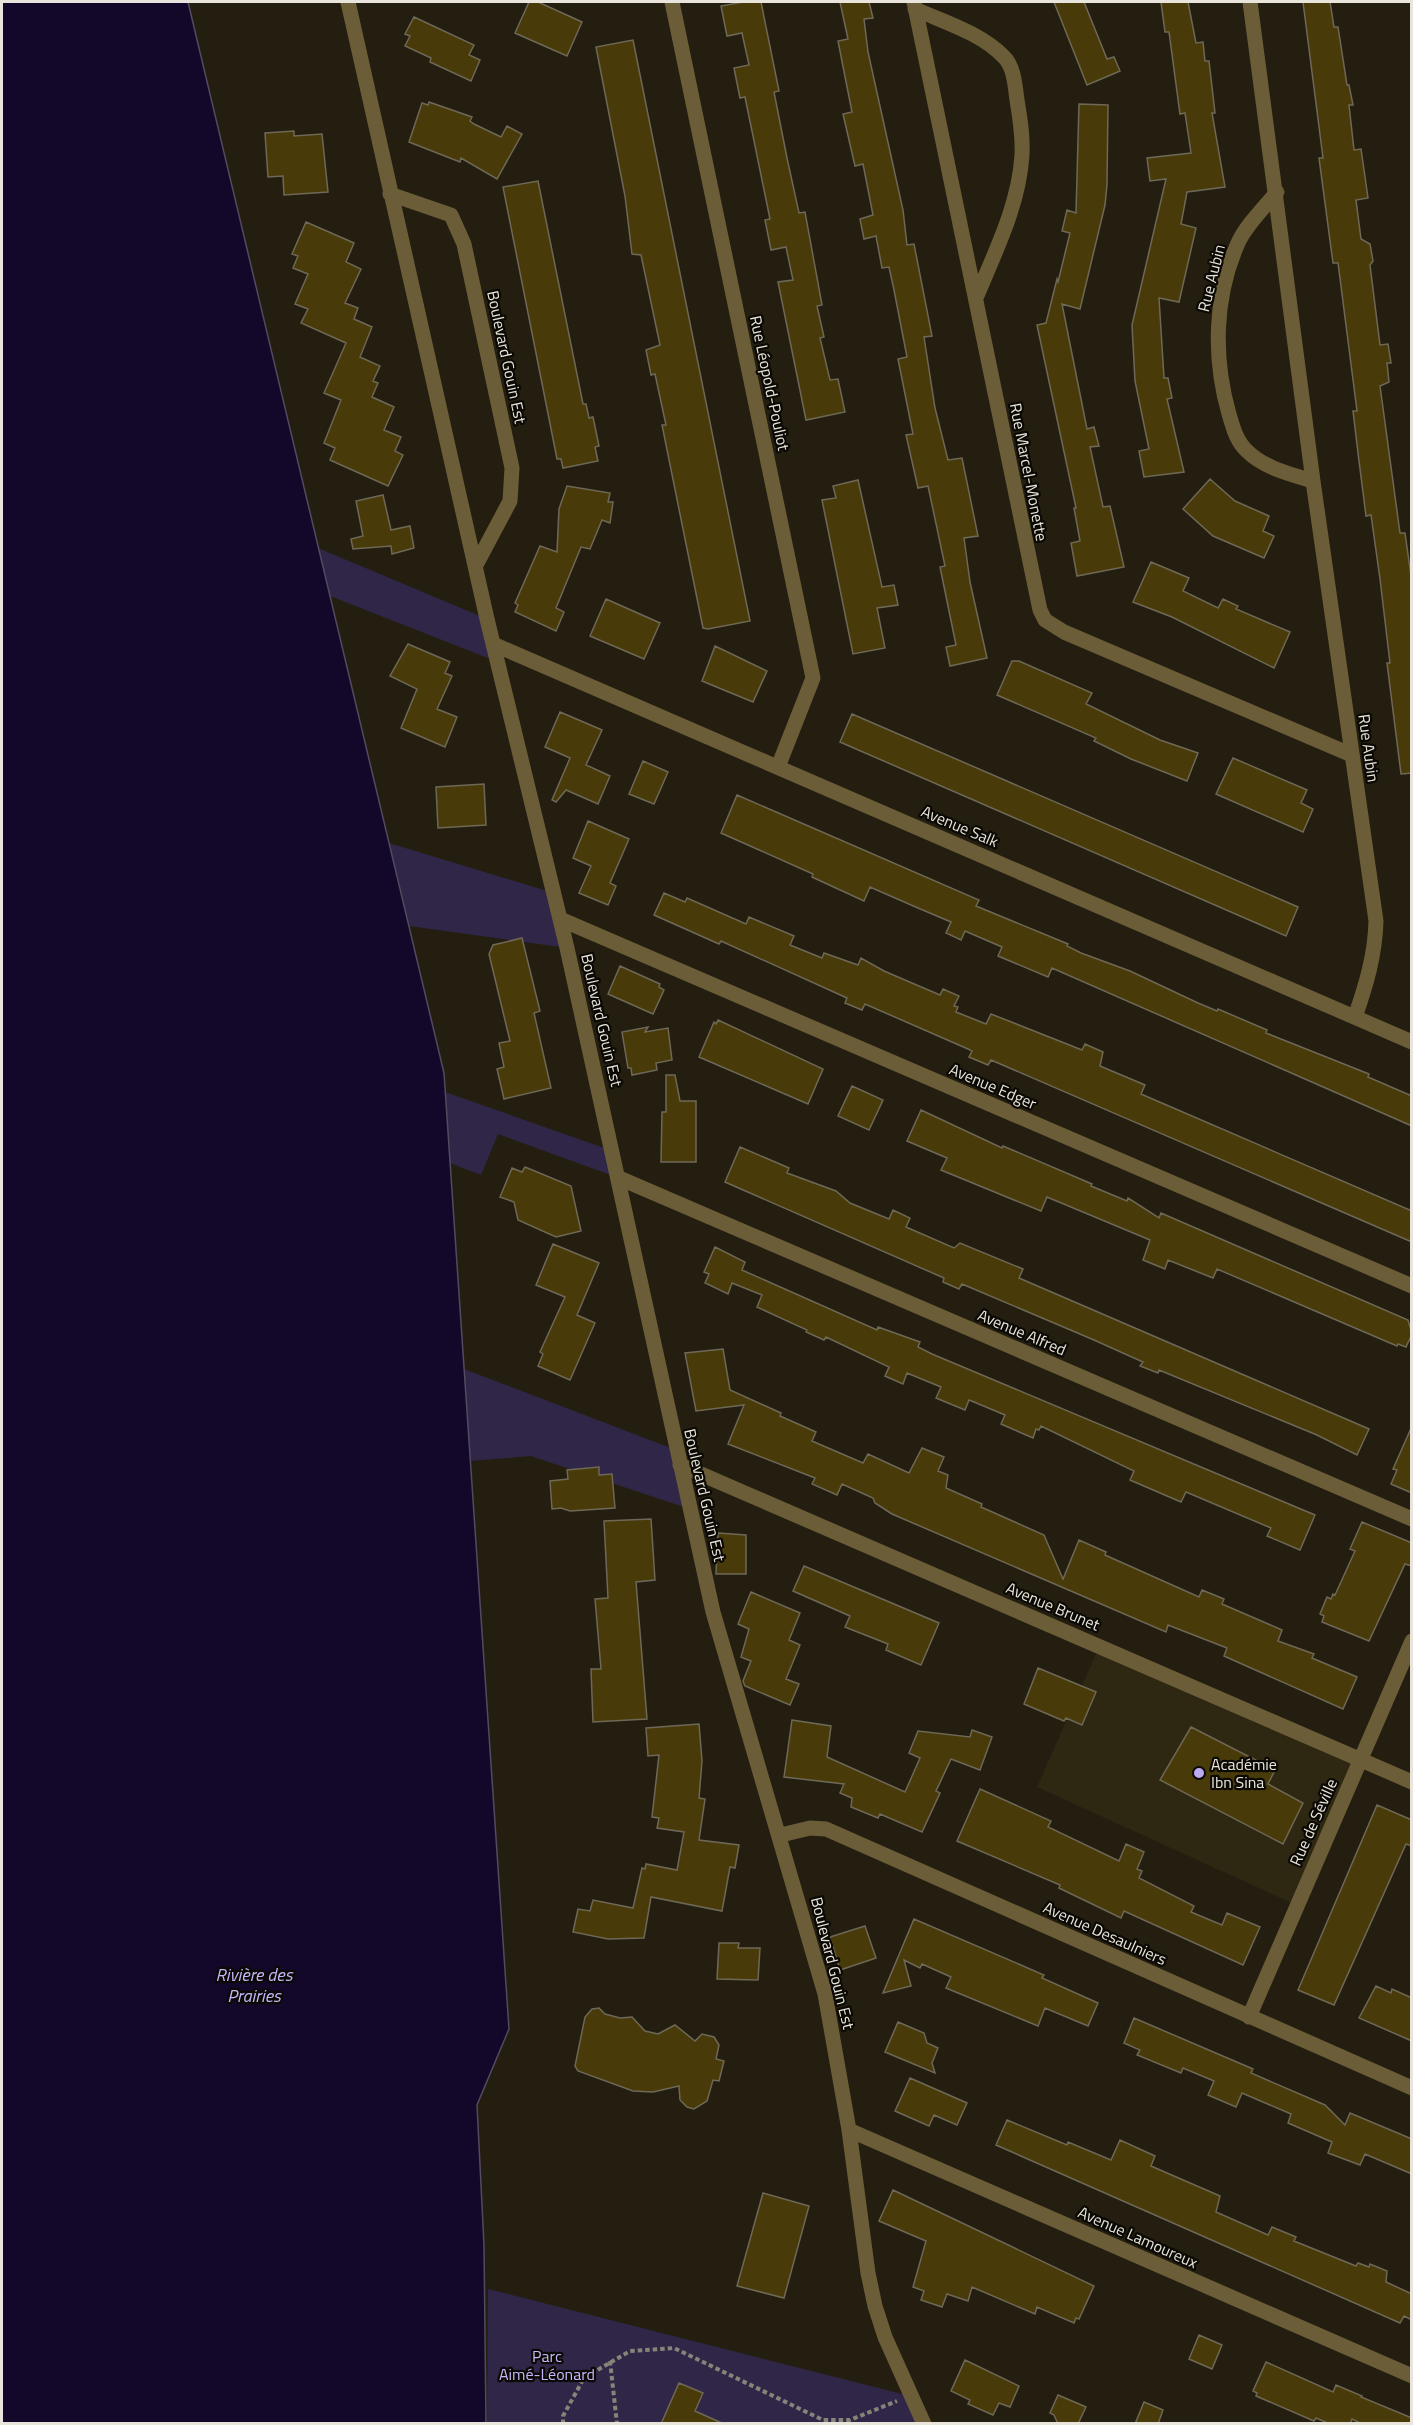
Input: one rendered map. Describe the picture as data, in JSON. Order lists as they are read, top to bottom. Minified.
{"streets":{"street":["Rue Aubin","Boulevard Gouin Est","Rue Léopold-Pouliot","Rue Marcel-Monette","Avenue Salk","Avenue Edger","Avenue Alfred","Avenue Brunet","Rue de Séville","Avenue Desaulniers","Avenue Lamoureux"]},"crossings":[["Rue Aubin","Rue Marcel-Monette"],["Rue Aubin","Avenue Salk"],["Boulevard Gouin Est","Avenue Salk"],["Boulevard Gouin Est","Avenue Edger"],["Boulevard Gouin Est","Avenue Alfred"],["Boulevard Gouin Est","Avenue Brunet"],["Boulevard Gouin Est","Avenue Desaulniers"],["Boulevard Gouin Est","Avenue Lamoureux"],["Rue Léopold-Pouliot","Avenue Salk"],["Avenue Brunet","Rue de Séville"],["Rue de Séville","Avenue Desaulniers"]],"water":["Rivière des Prairies"],"parks":["Parc Aimé-Léonard"],"places":["Académie Ibn Sina"]}
